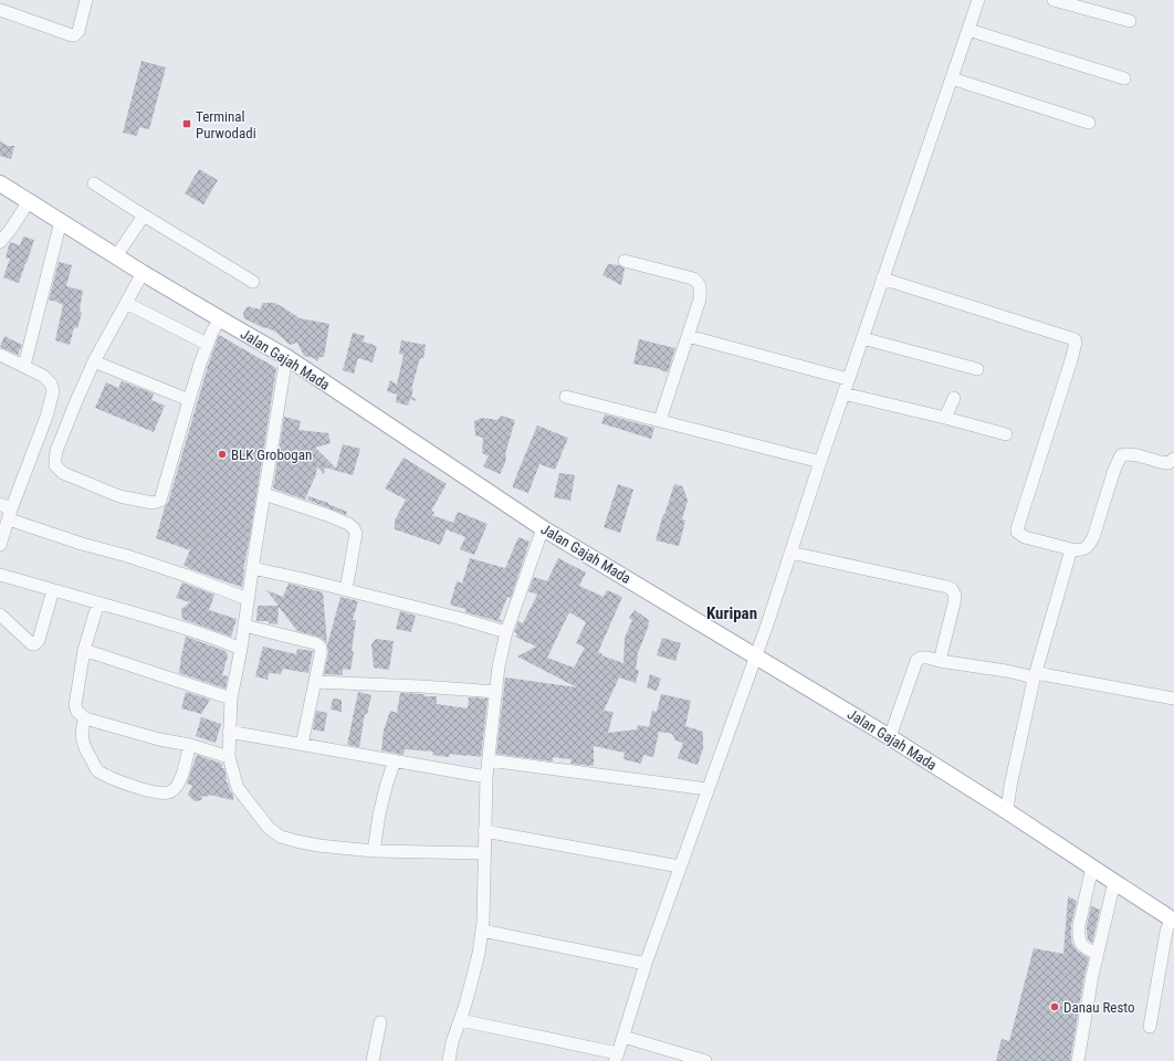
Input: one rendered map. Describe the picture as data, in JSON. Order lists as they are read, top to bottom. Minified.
{"streets":{"main road":["Jalan Gajah Mada"]},"districts":["Kuripan"],"places":{"transit":["Terminal Purwodadi"],"other":["BLK Grobogan","Danau Resto"]}}
